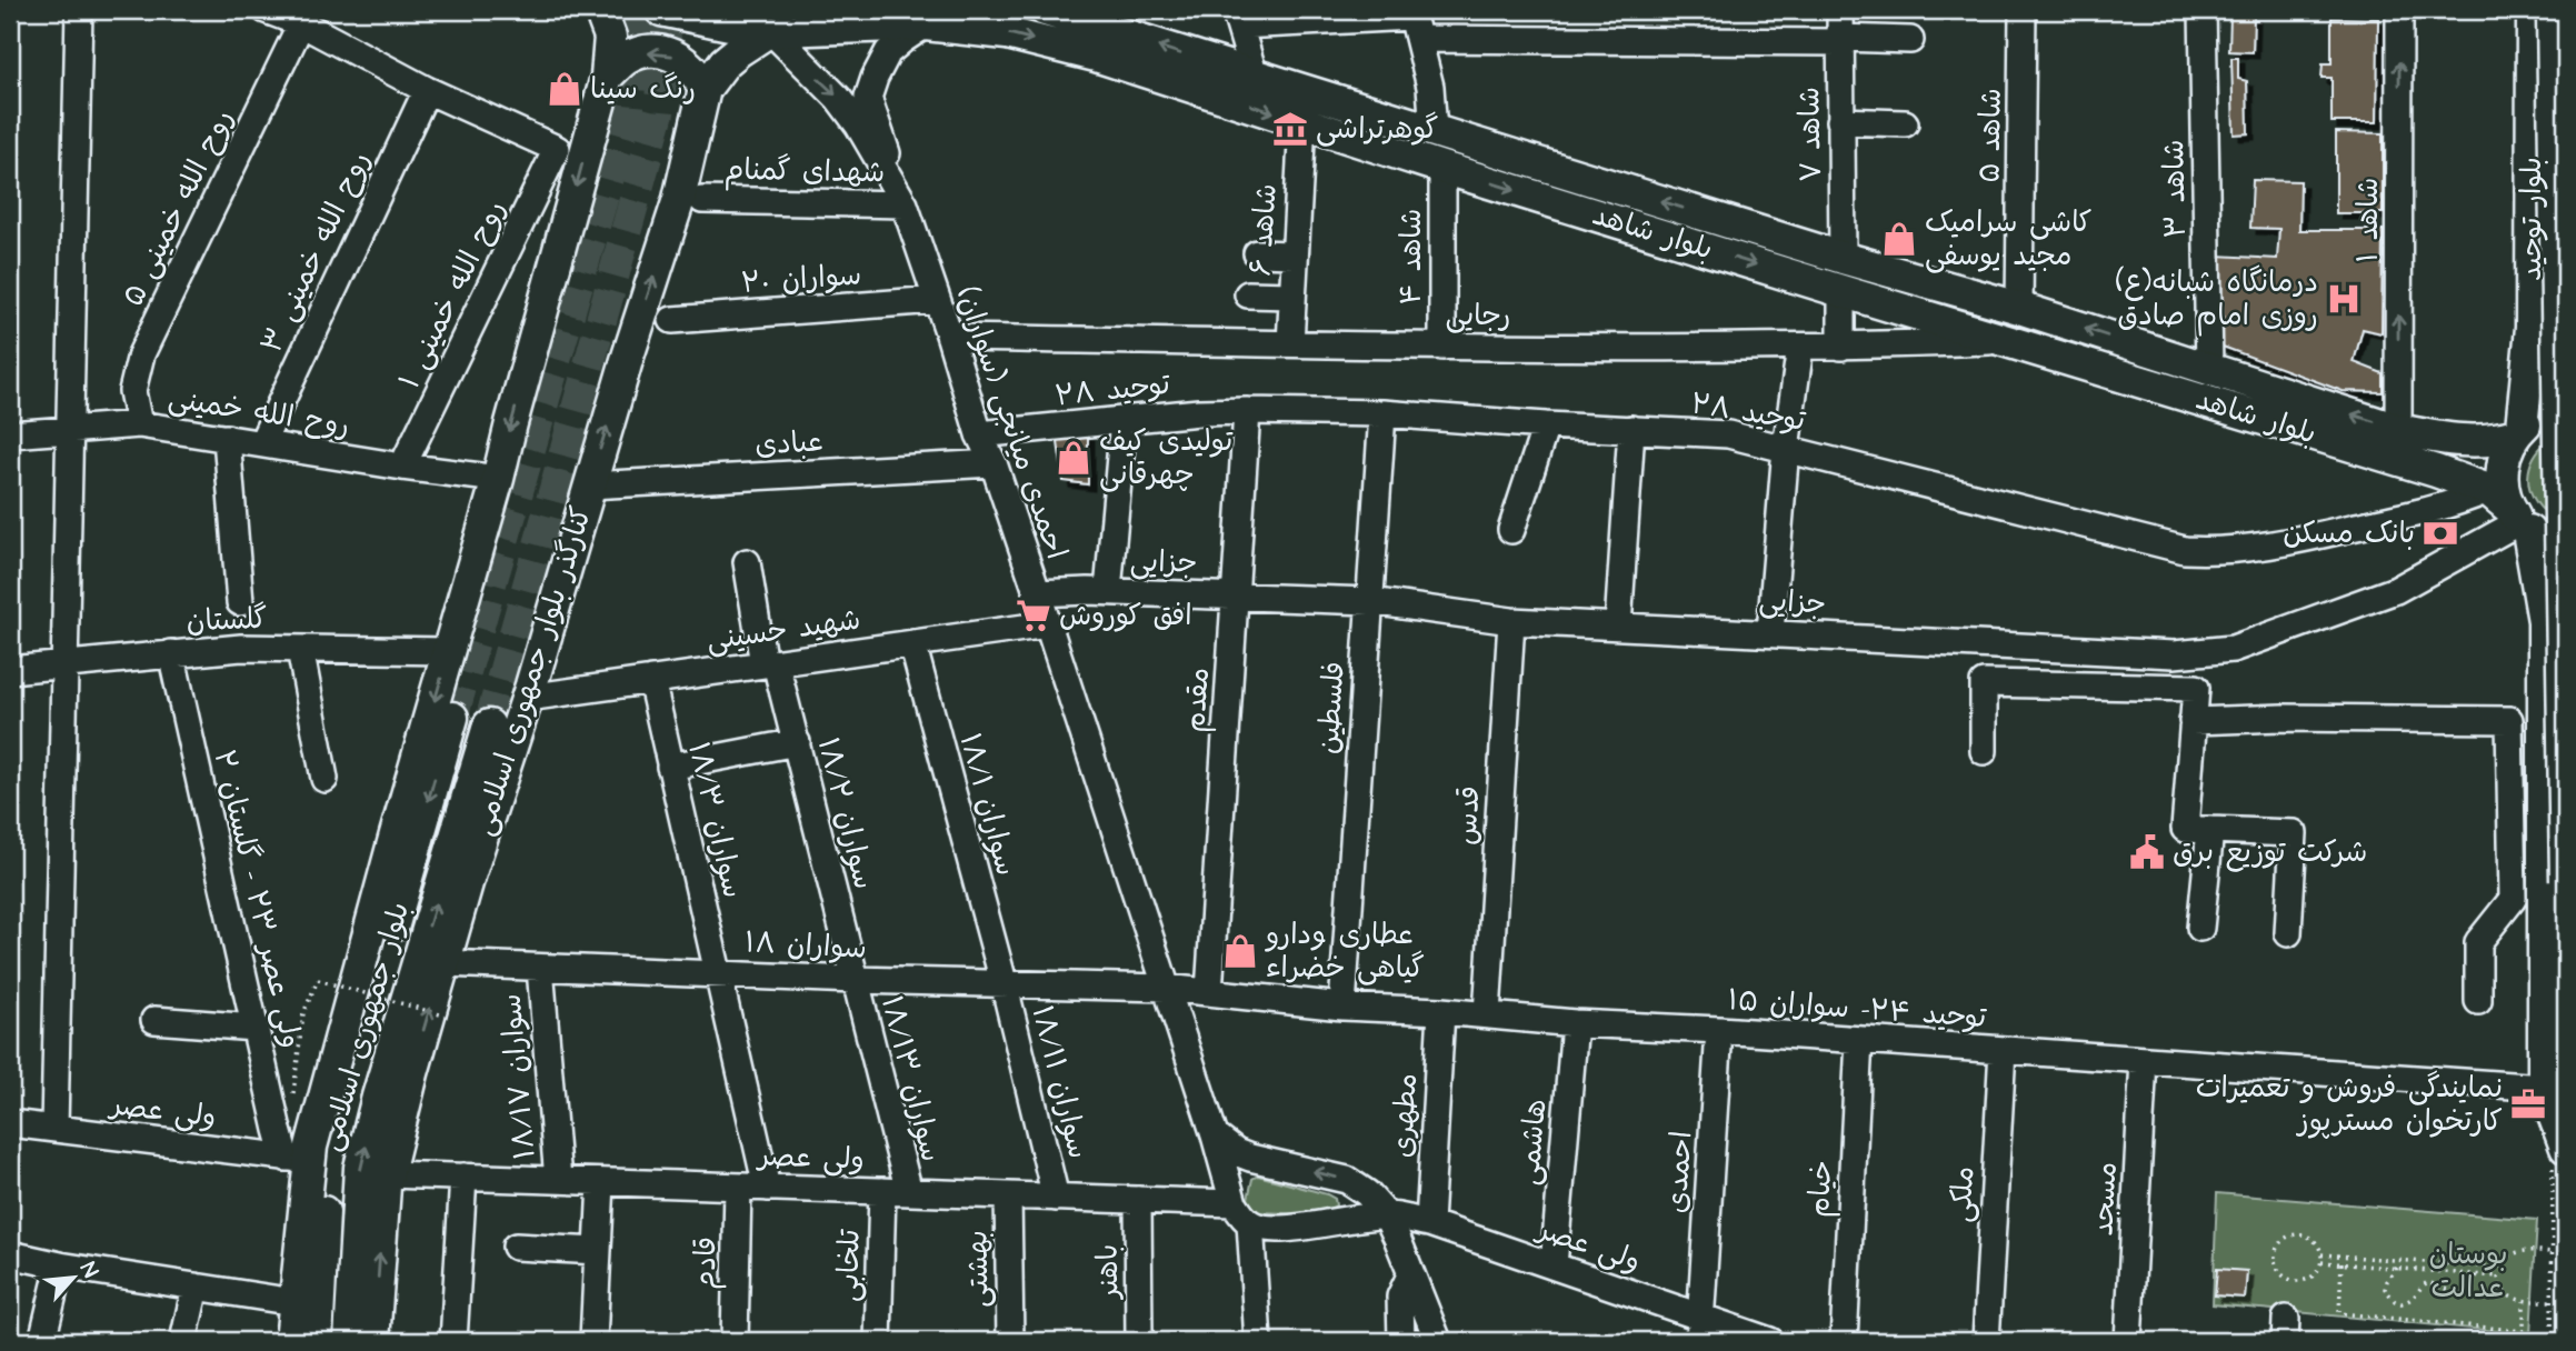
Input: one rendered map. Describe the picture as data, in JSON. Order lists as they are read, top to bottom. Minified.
{"streets":{"main road":["بلوار توحید","بلوار شاهد","کنارگذر بلوار جمهوری اسلامی","بلوار جمهوری اسلامی"],"street":["شاهد ۷","شاهد ۵","شهدای گمنام","شاهد ۳","روح الله خمینی ۵","شاهد ۱","شاهد ۶","روح الله خمینی ۳","شاهد ۴","سواران ۲۰","روح الله خمینی ۱","رجایی","توحید ۲۸","روح الله خمینی","احمدی میانجی (سواران)","عبادی","جزایی","گلستان","شهید حسینی","مقدم","فلسطین","سواران ۱۸/۱","سواران ۱۸/۲","قدس","سواران ۱۸/۳","ولی عصر ۲۳ - گلستان ۲","سواران ۱۸","توحید ۲۴- سواران ۱۵","سواران ۱۸/۱۷","سواران ۱۸/۱۳","سواران ۱۸/۱۱","ولی عصر","مطهری","هاشمی","احمدی","خیام","ملکی","مسجد","قادم","تلخابی","بهشتی","باهنر"]},"crossings":[["شاهد ۷","بلوار شاهد"],["شاهد ۵","بلوار شاهد"],["شهدای گمنام","احمدی میانجی (سواران)"],["شاهد ۳","بلوار شاهد"],["روح الله خمینی ۵","روح الله خمینی"],["بلوار توحید","بلوار شاهد"],["بلوار توحید","توحید ۲۸"],["بلوار توحید","جزایی"],["شاهد ۱","بلوار شاهد"],["شاهد ۶","بلوار شاهد"],["شاهد ۶","رجایی"],["بلوار شاهد","شاهد ۴"],["بلوار شاهد","رجایی"],["بلوار شاهد","توحید ۲۸"],["بلوار شاهد","احمدی میانجی (سواران)"],["بلوار شاهد","جزایی"],["بلوار شاهد","کنارگذر بلوار جمهوری اسلامی"],["روح الله خمینی ۳","روح الله خمینی ۱"],["روح الله خمینی ۳","روح الله خمینی"],["شاهد ۴","رجایی"],["سواران ۲۰","احمدی میانجی (سواران)"],["روح الله خمینی ۱","روح الله خمینی"],["رجایی","احمدی میانجی (سواران)"],["توحید ۲۸","احمدی میانجی (سواران)"],["توحید ۲۸","جزایی"],["توحید ۲۸","مقدم"],["توحید ۲۸","فلسطین"],["احمدی میانجی (سواران)","عبادی"],["احمدی میانجی (سواران)","جزایی"],["احمدی میانجی (سواران)","شهید حسینی"],["احمدی میانجی (سواران)","کنارگذر بلوار جمهوری اسلامی"],["احمدی میانجی (سواران)","سواران ۱۸"],["احمدی میانجی (سواران)","توحید ۲۴- سواران ۱۵"],["احمدی میانجی (سواران)","ولی عصر"],["عبادی","کنارگذر بلوار جمهوری اسلامی"],["جزایی","مقدم"],["جزایی","فلسطین"],["جزایی","قدس"],["گلستان","ولی عصر ۲۳ - گلستان ۲"],["شهید حسینی","کنارگذر بلوار جمهوری اسلامی"],["شهید حسینی","سواران ۱۸/۱"],["شهید حسینی","سواران ۱۸/۲"],["شهید حسینی","سواران ۱۸/۳"],["کنارگذر بلوار جمهوری اسلامی","سواران ۱۸"],["کنارگذر بلوار جمهوری اسلامی","ولی عصر"],["مقدم","توحید ۲۴- سواران ۱۵"],["فلسطین","توحید ۲۴- سواران ۱۵"],["سواران ۱۸/۱","سواران ۱۸"],["سواران ۱۸/۱","سواران ۱۸/۱۱"],["سواران ۱۸/۲","سواران ۱۸"],["سواران ۱۸/۲","سواران ۱۸/۱۳"],["قدس","توحید ۲۴- سواران ۱۵"],["سواران ۱۸/۳","سواران ۱۸"],["سواران ۱۸/۳","ولی عصر"],["ولی عصر ۲۳ - گلستان ۲","ولی عصر"],["سواران ۱۸","توحید ۲۴- سواران ۱۵"],["سواران ۱۸","سواران ۱۸/۱۷"],["سواران ۱۸","سواران ۱۸/۱۳"],["سواران ۱۸","سواران ۱۸/۱۱"],["توحید ۲۴- سواران ۱۵","مطهری"],["توحید ۲۴- سواران ۱۵","هاشمی"],["توحید ۲۴- سواران ۱۵","احمدی"],["توحید ۲۴- سواران ۱۵","خیام"],["توحید ۲۴- سواران ۱۵","ملکی"],["توحید ۲۴- سواران ۱۵","مسجد"],["سواران ۱۸/۱۷","ولی عصر"],["سواران ۱۸/۱۳","ولی عصر"],["سواران ۱۸/۱۱","ولی عصر"],["ولی عصر","مطهری"],["ولی عصر","هاشمی"],["ولی عصر","احمدی"],["ولی عصر","قادم"],["ولی عصر","تلخابی"],["ولی عصر","بهشتی"],["ولی عصر","باهنر"]],"one_way":["شاهد ۱"],"parks":["بوستان عدالت"],"places":{"shop":["رنگ سینا","کاشی سرامیک مجید یوسفی","تولیدی کیف چهرقانی","عطاری ودارو گیاهی خضراء"],"museum":["گوهرتراشی"],"hospital":["(ع)درمانگاه شبانه روزی امام صادق"],"bank":["بانک مسکن"],"supermarket":["افق کوروش"],"public building":["شرکت توزیع برق"],"office":["نمایندگی فروش و تعمیرات کارتخوان مسترپوز"]},"north":"top right"}
